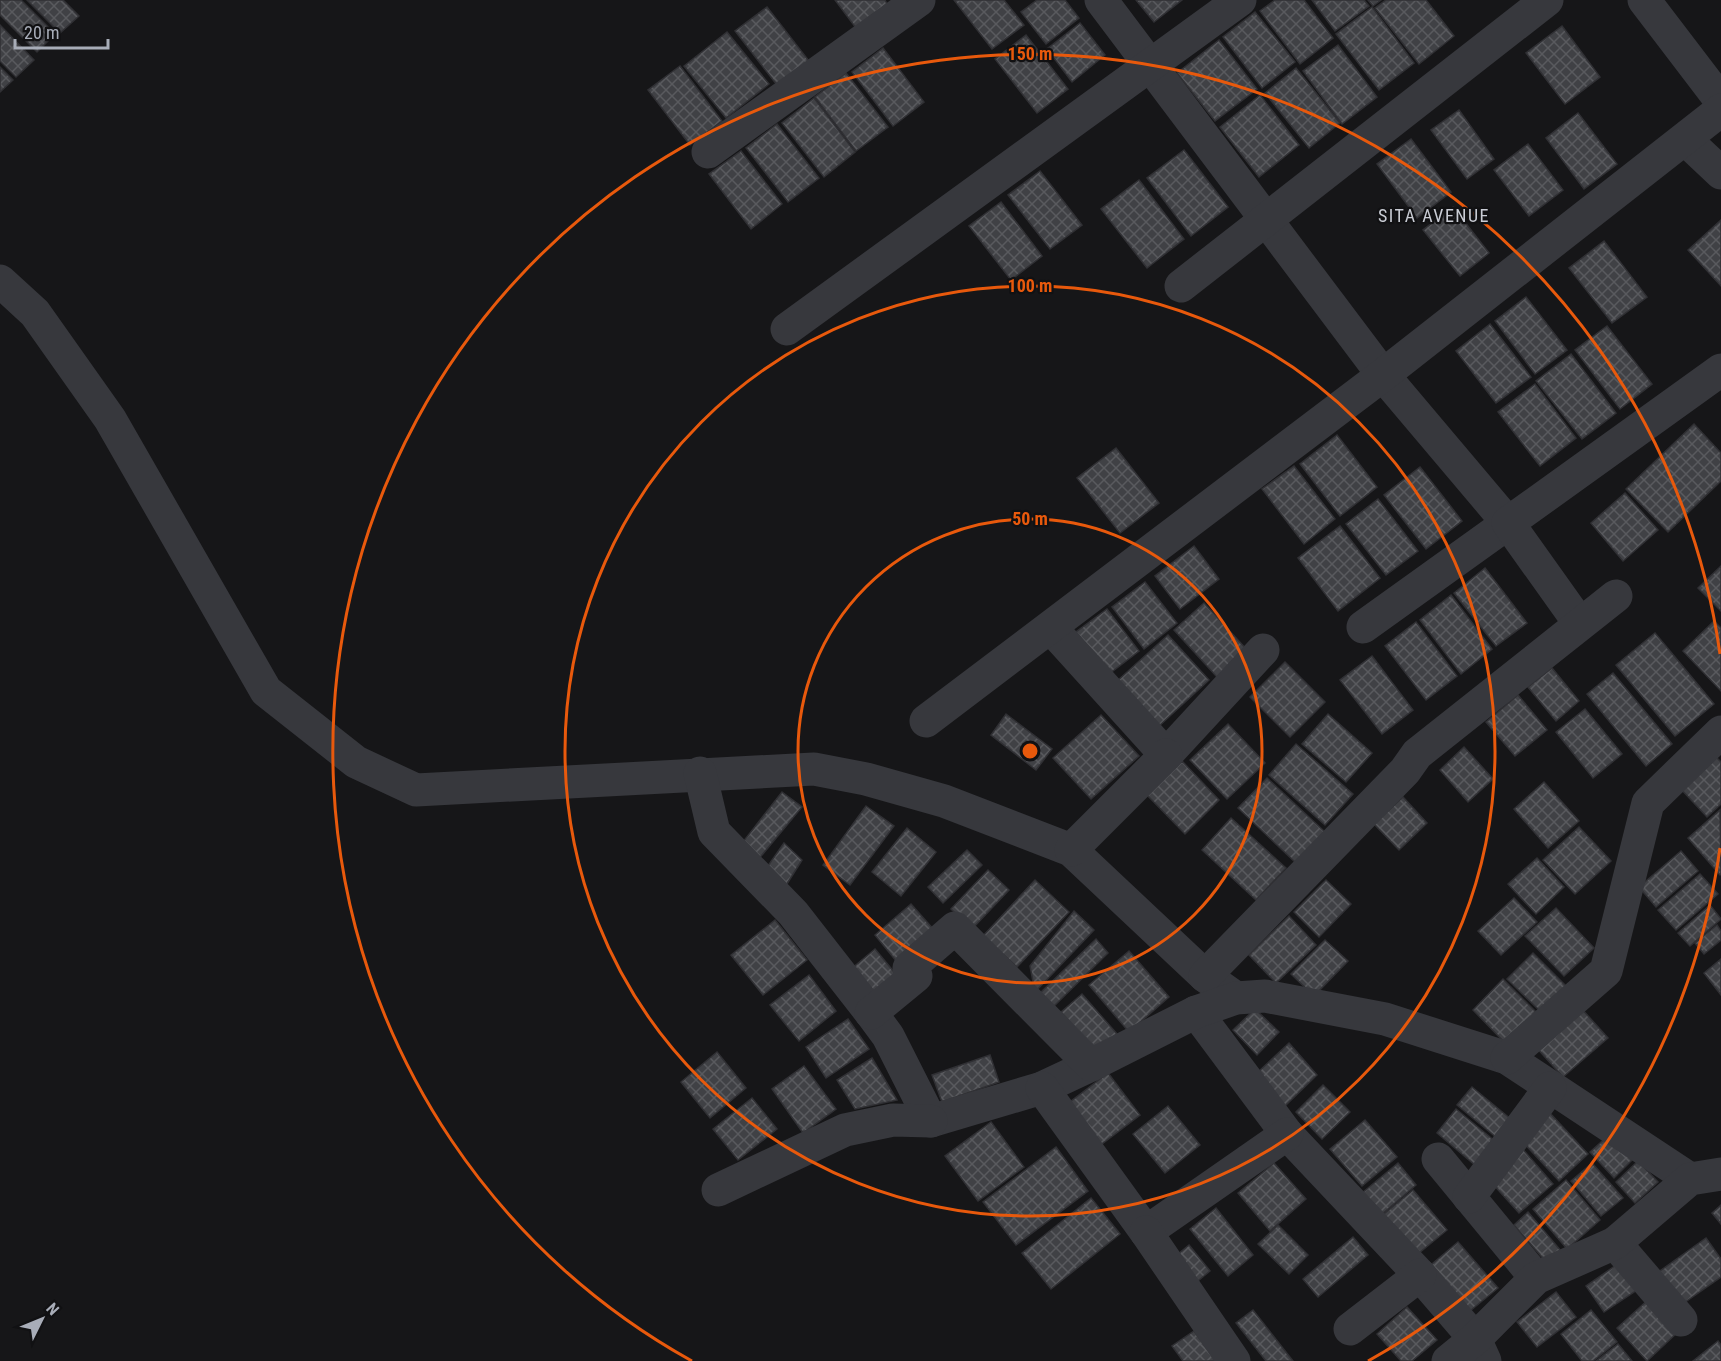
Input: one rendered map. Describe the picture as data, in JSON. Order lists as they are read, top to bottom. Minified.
{"districts":["SITA AVENUE"],"scale_bar":"20 m","north":"top right","rings":["150 m","100 m","50 m"]}
